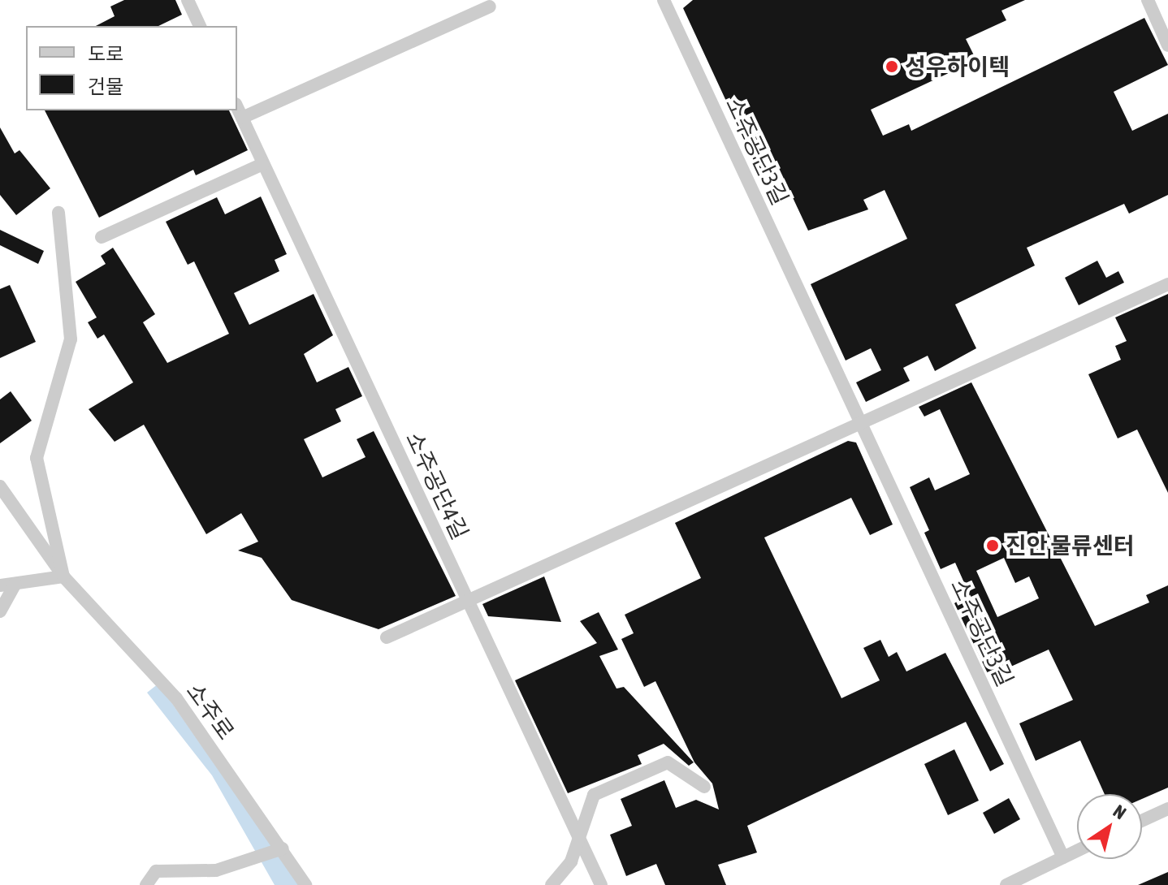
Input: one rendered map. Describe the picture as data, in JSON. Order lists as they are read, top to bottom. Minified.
{"streets":{"street":["소주공단3길","소주공단4길","소주로"]},"places":["성우하이텍","진안 물류센터"],"legend":["도로","건물"],"north":"top right"}
